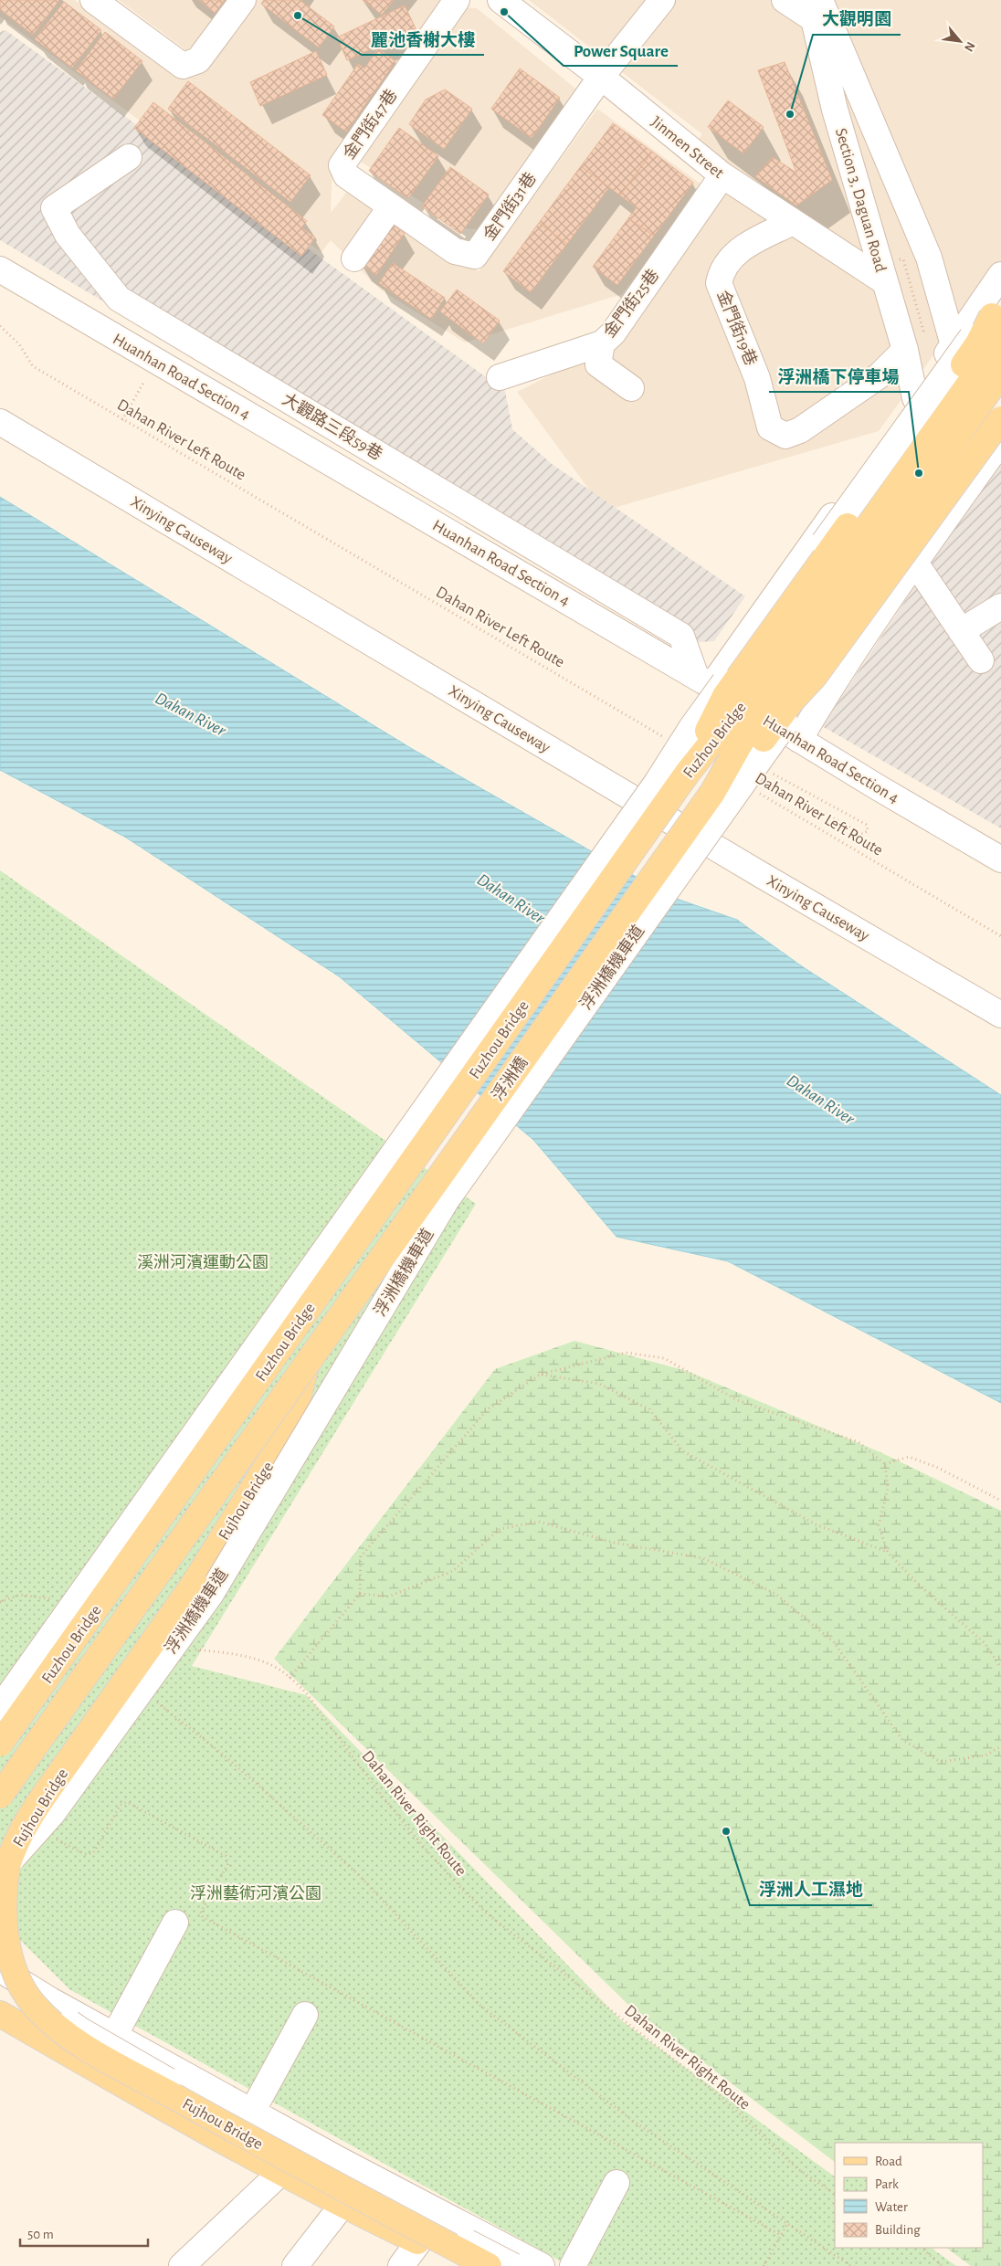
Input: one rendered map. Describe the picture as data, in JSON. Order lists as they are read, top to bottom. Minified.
{"streets":{"main road":["Fuzhou Bridge","浮洲橋","Fujhou Bridge"],"street":["金門街47巷","Jinmen Street","Section 3, Daguan Road","金門街31巷","金門街25巷","金門街19巷","Huanhan Road Section 4","大觀路三段59巷","Xinying Causeway","浮洲橋機車道"],"path":["Dahan River Left Route","Dahan River Right Route"]},"crossings":[["金門街47巷","金門街31巷"],["Jinmen Street","Section 3, Daguan Road"],["Jinmen Street","金門街31巷"],["Jinmen Street","金門街25巷"],["Jinmen Street","金門街19巷"],["Section 3, Daguan Road","金門街19巷"],["Huanhan Road Section 4","大觀路三段59巷"],["Fuzhou Bridge","浮洲橋"],["Fuzhou Bridge","Fujhou Bridge"],["浮洲橋","Fujhou Bridge"]],"water":["Dahan River"],"parks":["溪洲河濱運動公園","浮洲藝術河濱公園"],"places":["Power Square","麗池香榭大樓","大觀明園","浮洲橋下停車場","浮洲人工濕地"],"legend":["Road","Park","Water","Building"],"scale_bar":"50 m","north":"bottom right"}
